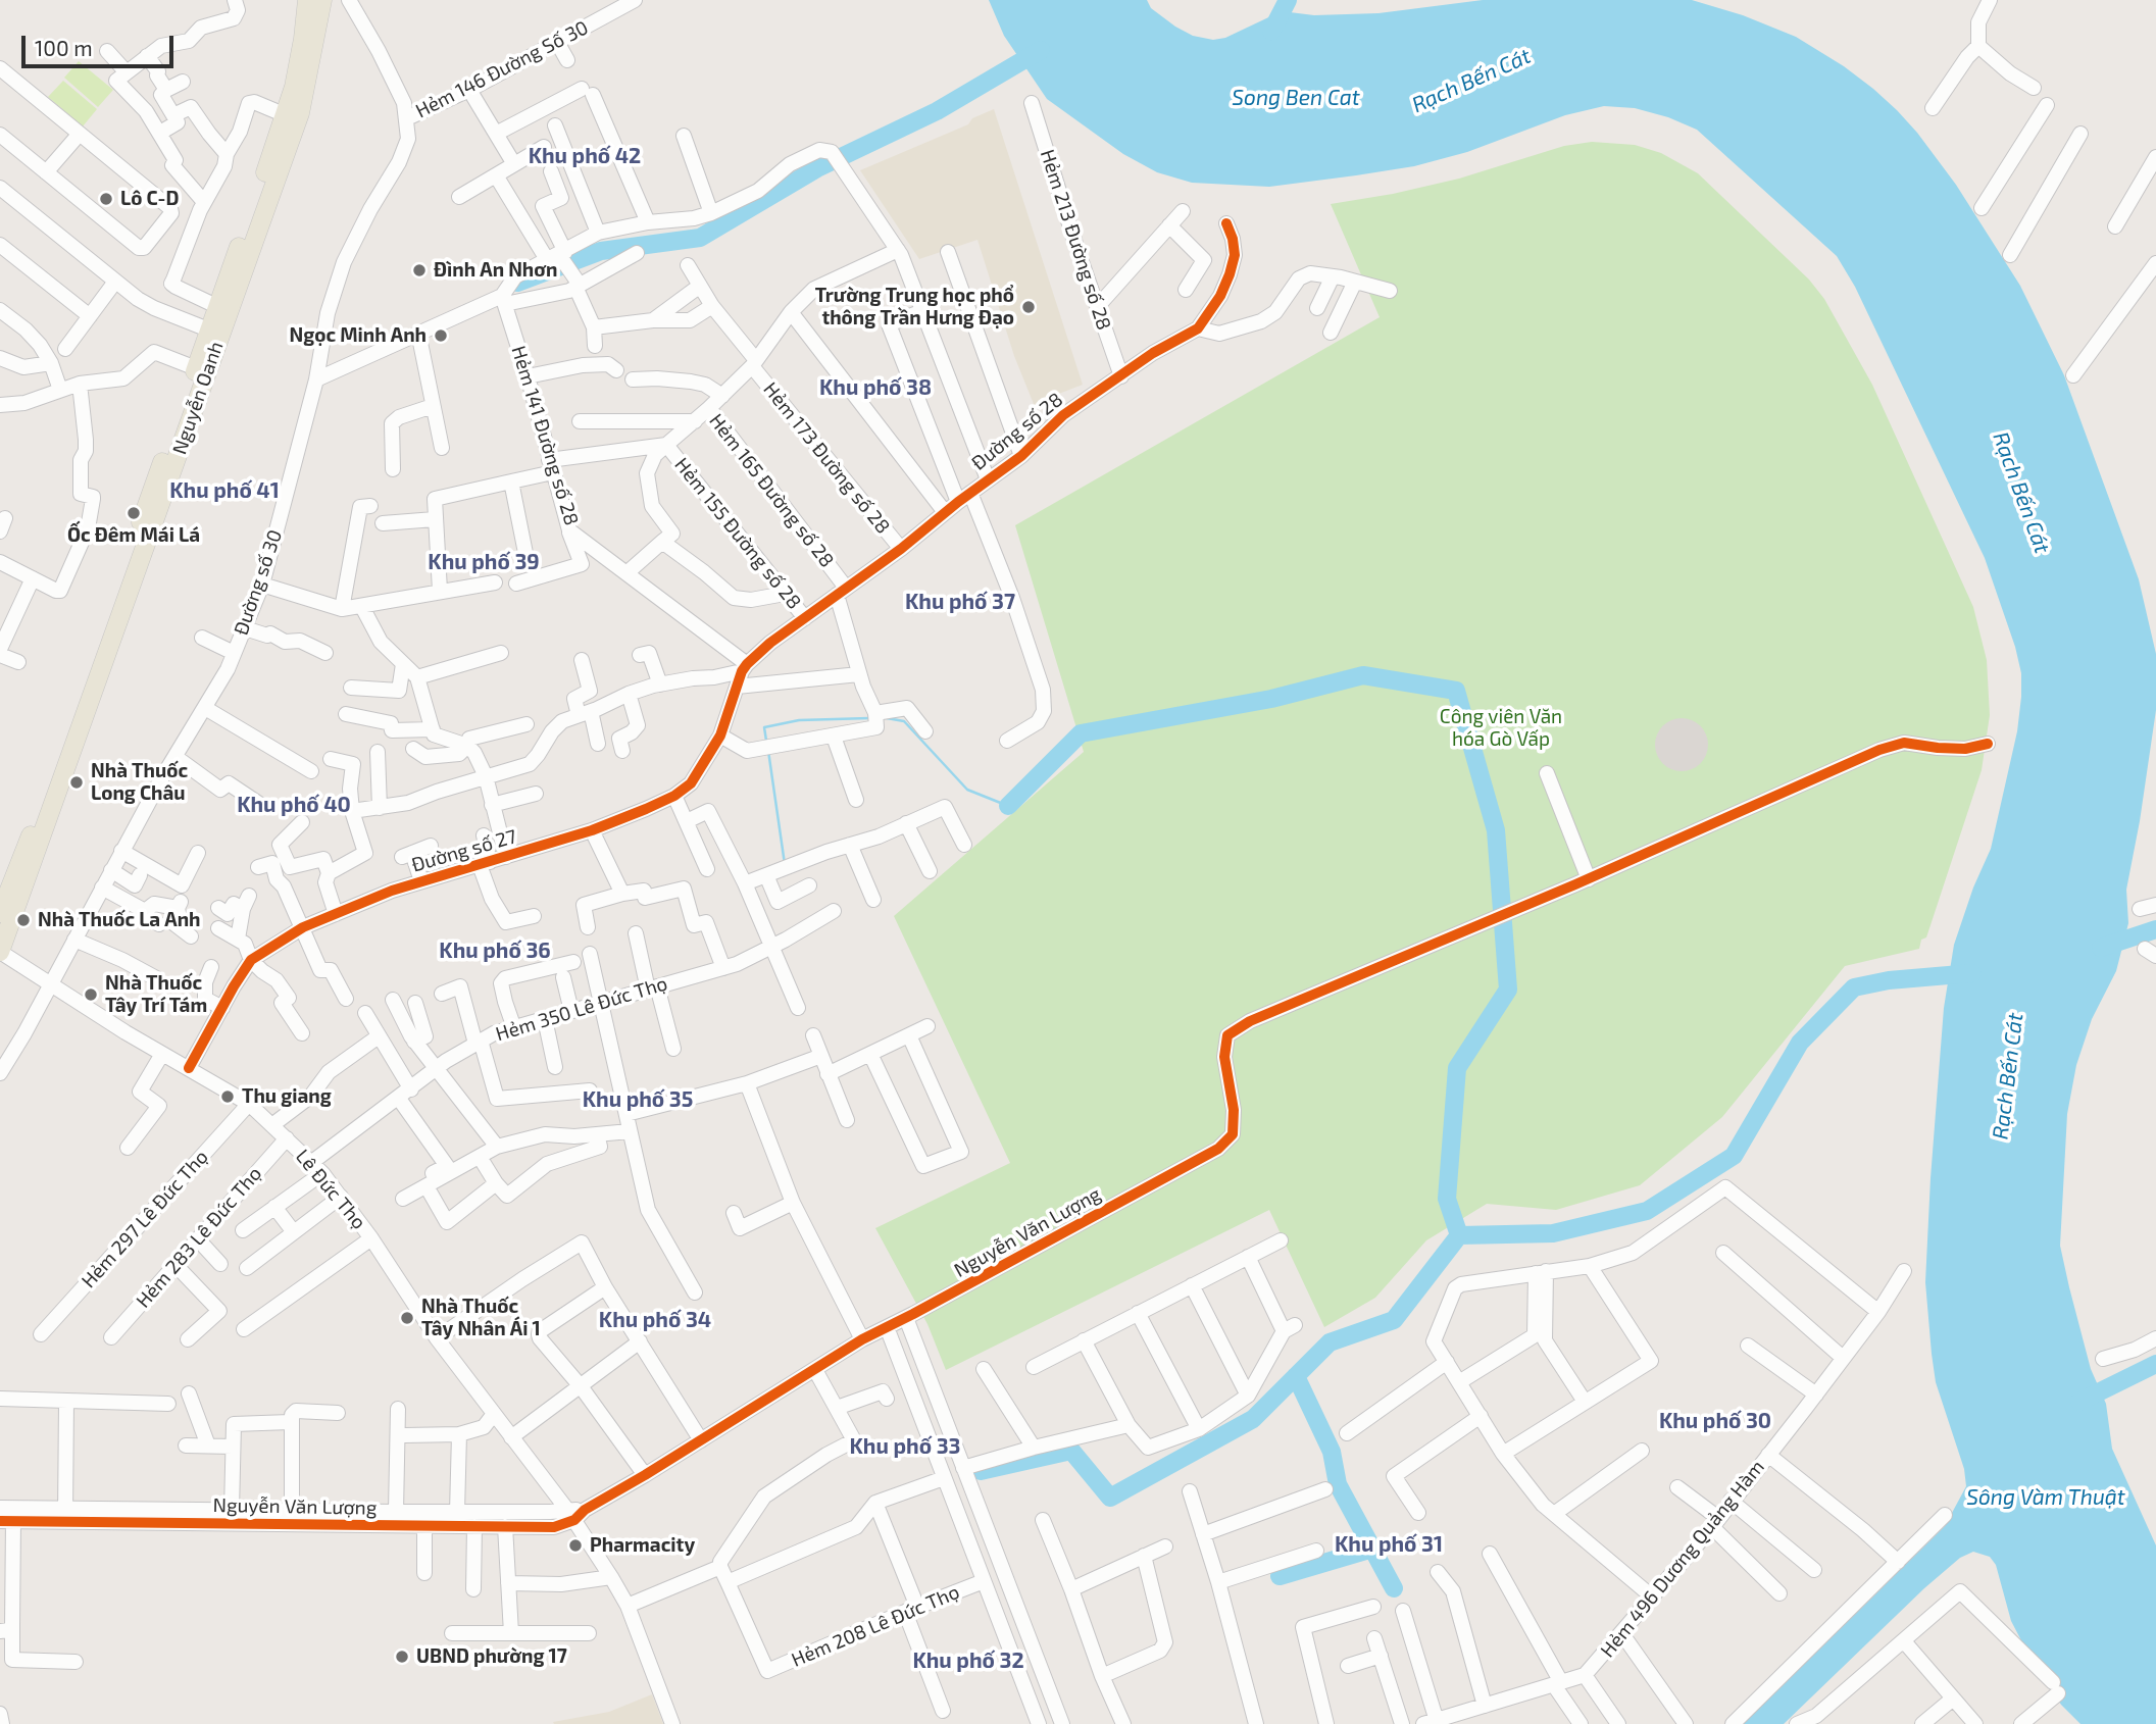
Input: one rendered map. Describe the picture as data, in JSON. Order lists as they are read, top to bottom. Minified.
{"streets":{"main road":["Nguyễn Oanh"],"street":["Hẻm 146 Đường Số 30","Hẻm 213 Đường số 28","Đường số 28","Hẻm 141 Đường số 28","Hẻm 173 Đường số 28","Hẻm 165 Đường số 28","Hẻm 155 Đường số 28","Đường số 30","Đường số 27","Hẻm 350 Lê Đức Thọ","Lê Đức Thọ","Hẻm 297 Lê Đức Thọ","Nguyễn Văn Lượng","Hẻm 283 Lê Đức Thọ","Hẻm 496 Dương Quảng Hàm","Hẻm 208 Lê Đức Thọ"]},"crossings":[["Hẻm 146 Đường Số 30","Đường số 30"],["Hẻm 213 Đường số 28","Đường số 28"],["Nguyễn Oanh","Lê Đức Thọ"],["Đường số 28","Hẻm 141 Đường số 28"],["Đường số 28","Hẻm 173 Đường số 28"],["Đường số 28","Hẻm 165 Đường số 28"],["Đường số 28","Hẻm 155 Đường số 28"],["Đường số 28","Đường số 27"],["Hẻm 141 Đường số 28","Đường số 27"],["Hẻm 165 Đường số 28","Hẻm 155 Đường số 28"],["Đường số 30","Lê Đức Thọ"],["Đường số 27","Lê Đức Thọ"],["Hẻm 350 Lê Đức Thọ","Lê Đức Thọ"],["Lê Đức Thọ","Hẻm 297 Lê Đức Thọ"],["Lê Đức Thọ","Nguyễn Văn Lượng"],["Lê Đức Thọ","Hẻm 283 Lê Đức Thọ"]],"districts":["Khu phố 42","Khu phố 38","Khu phố 41","Khu phố 39","Khu phố 37","Khu phố 40","Khu phố 36","Khu phố 35","Khu phố 34","Khu phố 30","Khu phố 33","Khu phố 31","Khu phố 32"],"water":["Rạch Bến Cát","Song Ben Cat","Sông Vàm Thuật"],"parks":["Công viên Văn hóa Gò Vấp"],"places":["Lô C-D","Đình An Nhơn","Trường Trung học phổ thông Trần Hưng Đạo","Ngọc Minh Anh","Ốc Đêm Mái Lá","Nhà Thuốc Long Châu","Nhà Thuốc La Anh","Nhà Thuốc Tây Trí Tám","Thu giang","Nhà Thuốc Tây Nhân Ái 1","Pharmacity","UBND phường 17"],"scale_bar":"100 m"}
